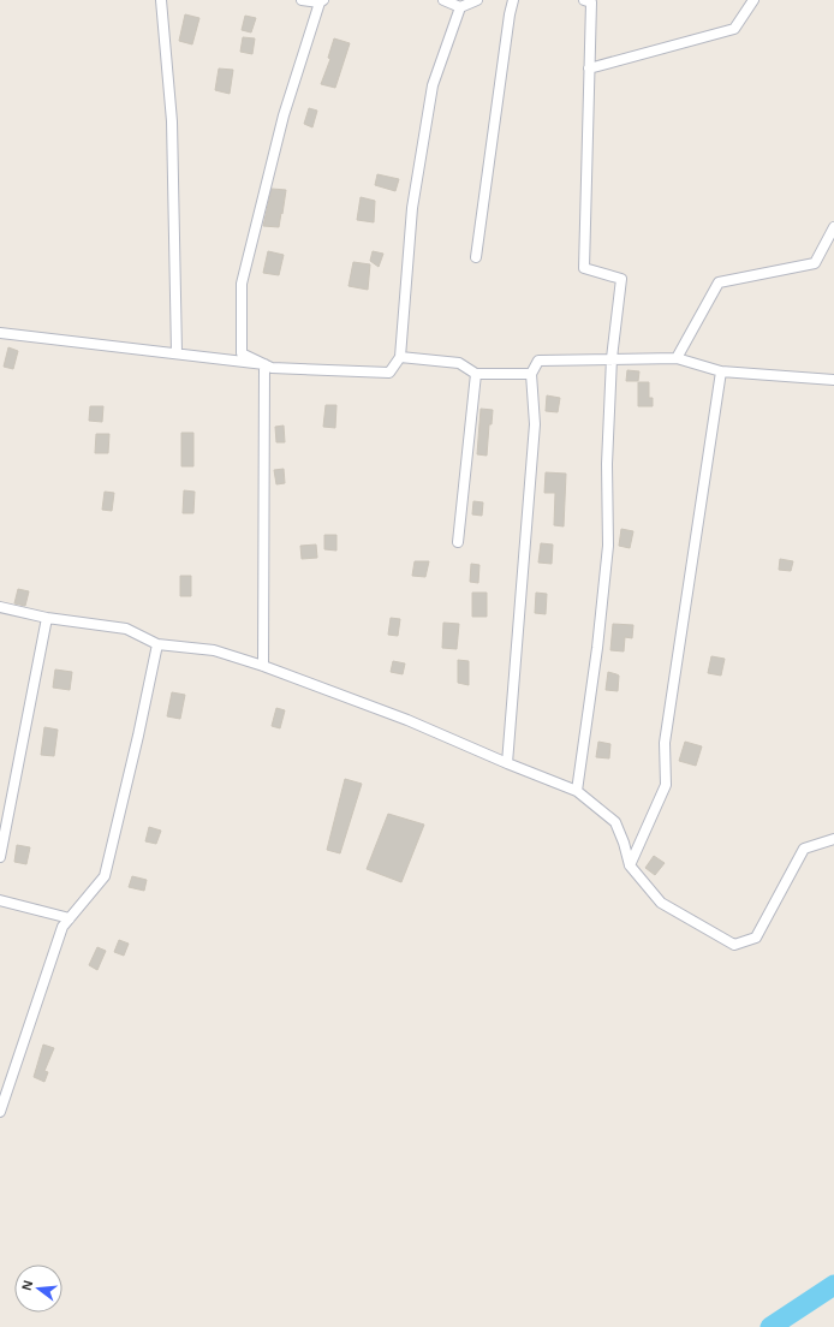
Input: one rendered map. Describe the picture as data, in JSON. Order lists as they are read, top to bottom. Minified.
{"north":"left"}
